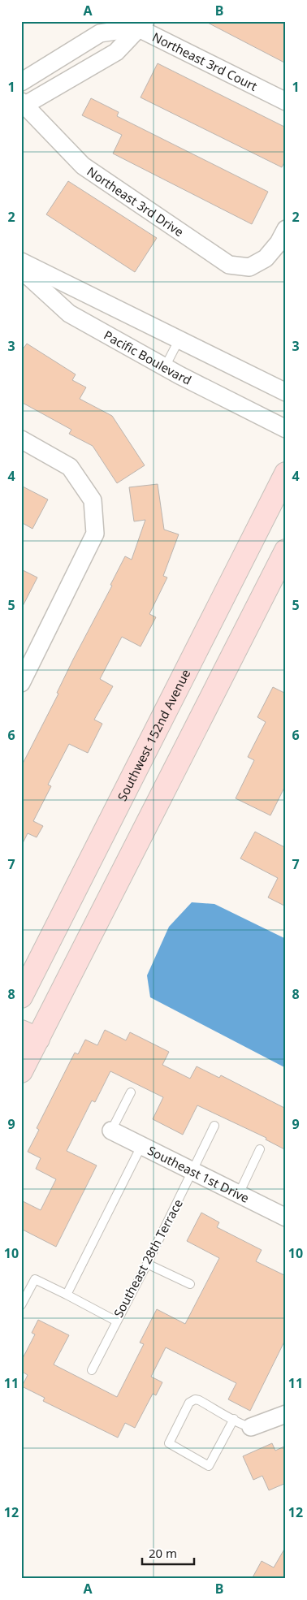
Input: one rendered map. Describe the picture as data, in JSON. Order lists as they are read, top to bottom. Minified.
{"streets":{"street":["Northeast 3rd Court","Northeast 3rd Drive","Pacific Boulevard","Southwest 152nd Avenue","Southeast 1st Drive"],"lane":["Southeast 28th Terrace"]},"crossings":[["Southeast 1st Drive","Southeast 28th Terrace"]],"scale_bar":"20 m","grid":{"columns":["A","B"],"rows":["1","2","3","4","5","6","7","8","9","10","11","12"]}}
